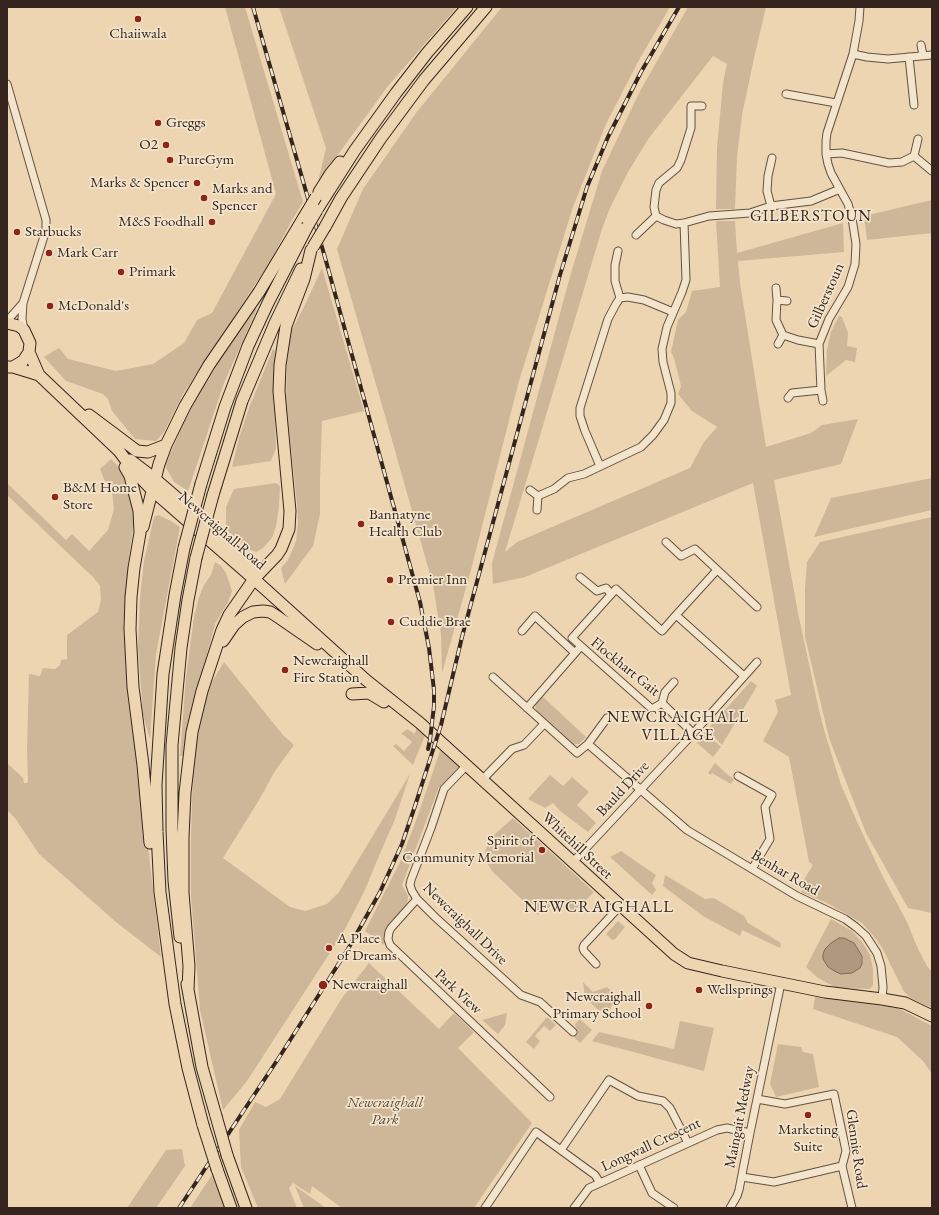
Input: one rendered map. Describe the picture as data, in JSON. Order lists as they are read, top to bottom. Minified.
{"streets":{"main road":["Newcraighall Road","Whitehill Street"],"street":["Gilberstoun","Flockhart Gait","Bauld Drive","Benhar Road","Newcraighall Drive","Park View","Maingait Medway","Longwall Crescent","Glennie Road"]},"crossings":[["Newcraighall Road","Whitehill Street"],["Newcraighall Road","Newcraighall Drive"],["Flockhart Gait","Bauld Drive"],["Bauld Drive","Whitehill Street"],["Bauld Drive","Benhar Road"],["Whitehill Street","Benhar Road"],["Whitehill Street","Newcraighall Drive"],["Whitehill Street","Maingait Medway"],["Newcraighall Drive","Park View"],["Maingait Medway","Longwall Crescent"],["Maingait Medway","Glennie Road"]],"districts":["GILBERSTOUN","NEWCRAIGHALL VILLAGE","NEWCRAIGHALL"],"parks":["Newcraighall Park"],"places":["Chaiiwala","Greggs","O2","PureGym","Marks & Spencer","Marks and Spencer","M&S Foodhall","Starbucks","Mark Carr","Primark","McDonald's","B&M Home Store","Bannatyne Health Club","Premier Inn","Cuddie Brae","Newcraighall Fire Station","Spirit of Community Memorial","A Place of Dreams","Newcraighall","Wellsprings","Newcraighall Primary School","Marketing Suite"]}
